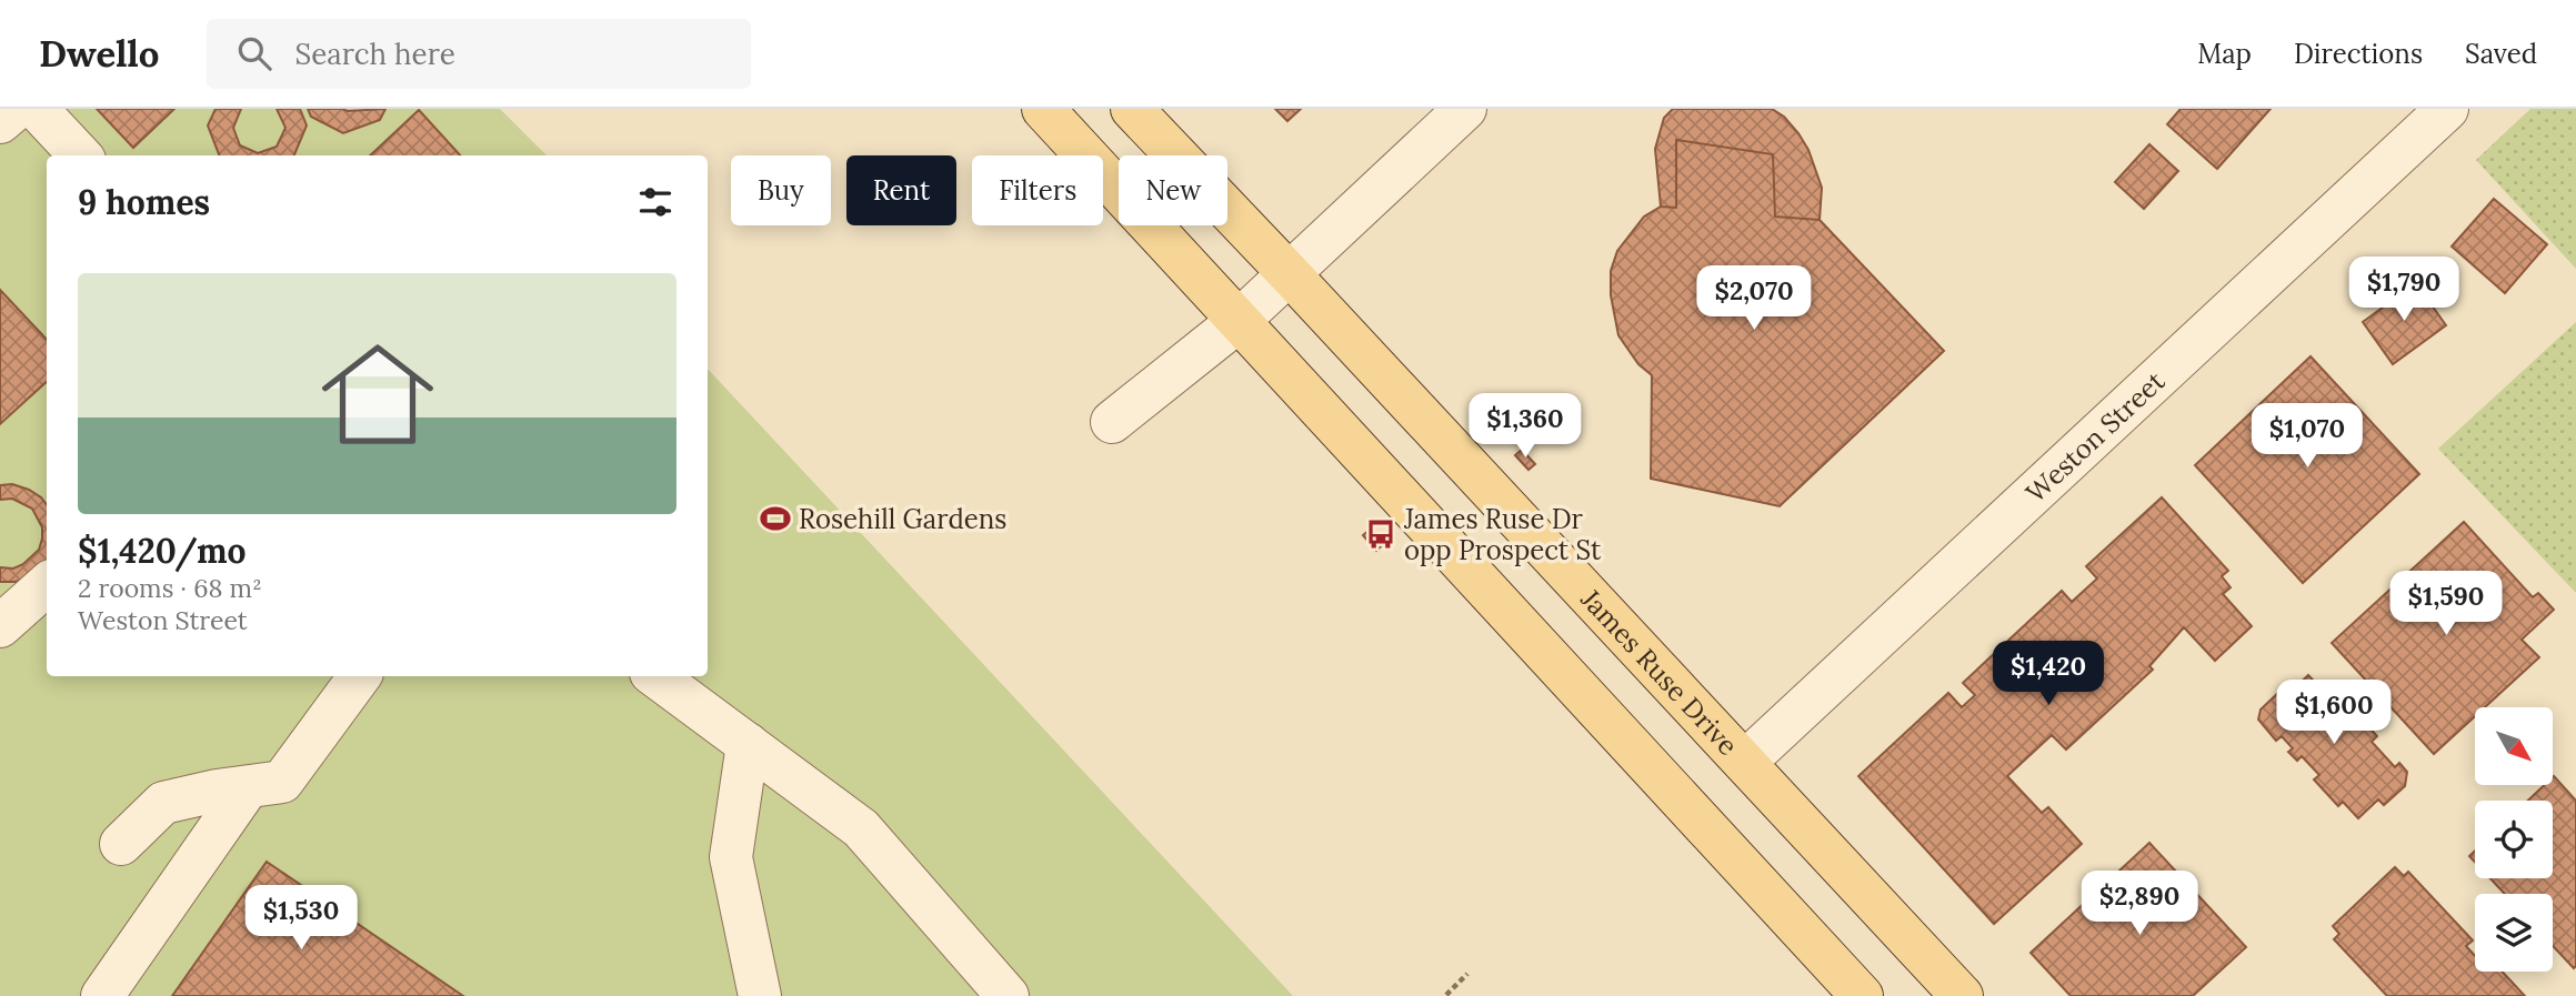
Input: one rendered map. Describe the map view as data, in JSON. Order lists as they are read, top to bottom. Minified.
{"streets":{"main road":["James Ruse Drive"],"street":["Weston Street"]},"crossings":[["Weston Street","James Ruse Drive"]],"places":{"sports":["Rosehill Gardens"],"bus stop":["James Ruse Dr opp Prospect St"]},"north":"bottom right","page":{"header":"Dwello","search":"Search here","nav":["Map","Directions","Saved"],"chip":["Buy","Rent","Filters","New"],"heading":"9 homes","list":[{"name":"$1,420/mo","note":"2 rooms · 68 m² · Weston Street"}],"price":["$1,790","$2,070","$1,360","$1,070","$1,590","$1,420","$1,600","$2,890","$1,530"]}}
